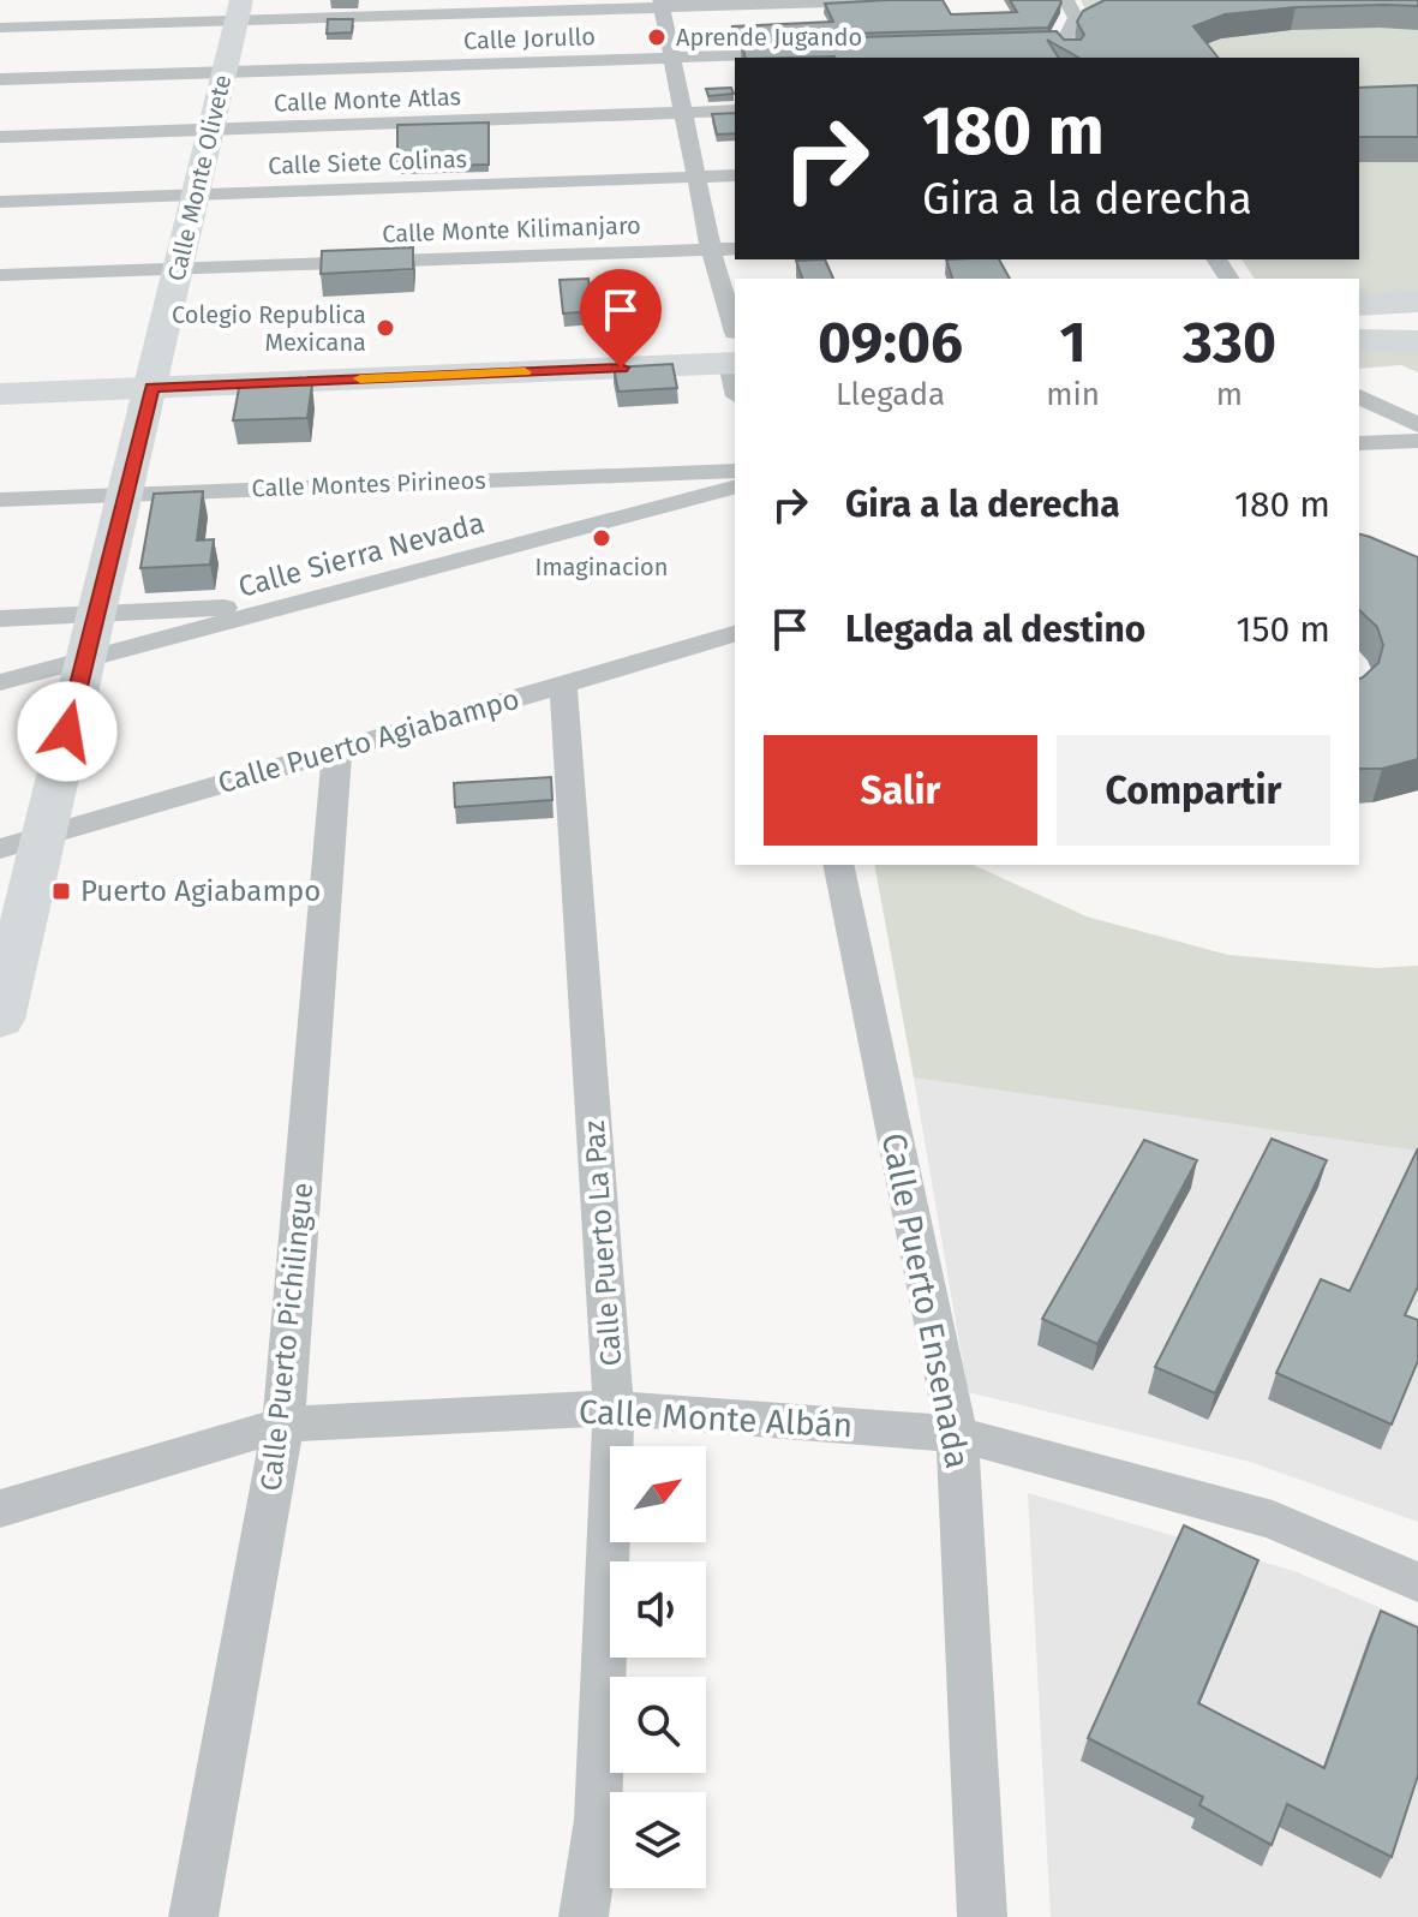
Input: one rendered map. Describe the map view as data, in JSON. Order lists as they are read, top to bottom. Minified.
{"streets":{"street":["Calle Jorullo","Calle Monte Atlas","Calle Siete Colinas","Calle Monte Olivete","Calle Monte Kilimanjaro","Calle Montes Pirineos","Calle Sierra Nevada","Calle Puerto Agiabampo","Calle Puerto La Paz","Calle Puerto Ensenada","Calle Puerto Pichilingue","Calle Monte Albán"]},"crossings":[["Calle Jorullo","Calle Monte Olivete"],["Calle Monte Atlas","Calle Monte Olivete"],["Calle Siete Colinas","Calle Monte Olivete"],["Calle Monte Olivete","Calle Monte Kilimanjaro"],["Calle Monte Olivete","Calle Montes Pirineos"],["Calle Monte Olivete","Calle Sierra Nevada"],["Calle Monte Olivete","Calle Puerto Agiabampo"],["Calle Puerto Agiabampo","Calle Puerto La Paz"],["Calle Puerto Agiabampo","Calle Puerto Pichilingue"],["Calle Puerto La Paz","Calle Monte Albán"],["Calle Puerto Ensenada","Calle Monte Albán"],["Calle Puerto Pichilingue","Calle Monte Albán"]],"places":{"other":["Aprende Jugando","Colegio Republica Mexicana","Imaginacion"],"transit":["Puerto Agiabampo"]},"north":"top right","page":{"turn":["180 m","Gira a la derecha"],"eta":["09:06","Llegada","1","min","330","m"],"list":[{"name":"Gira a la derecha","value":"180 m"},{"name":"Llegada al destino","value":"150 m"}],"buttons":["Salir","Compartir"]}}
